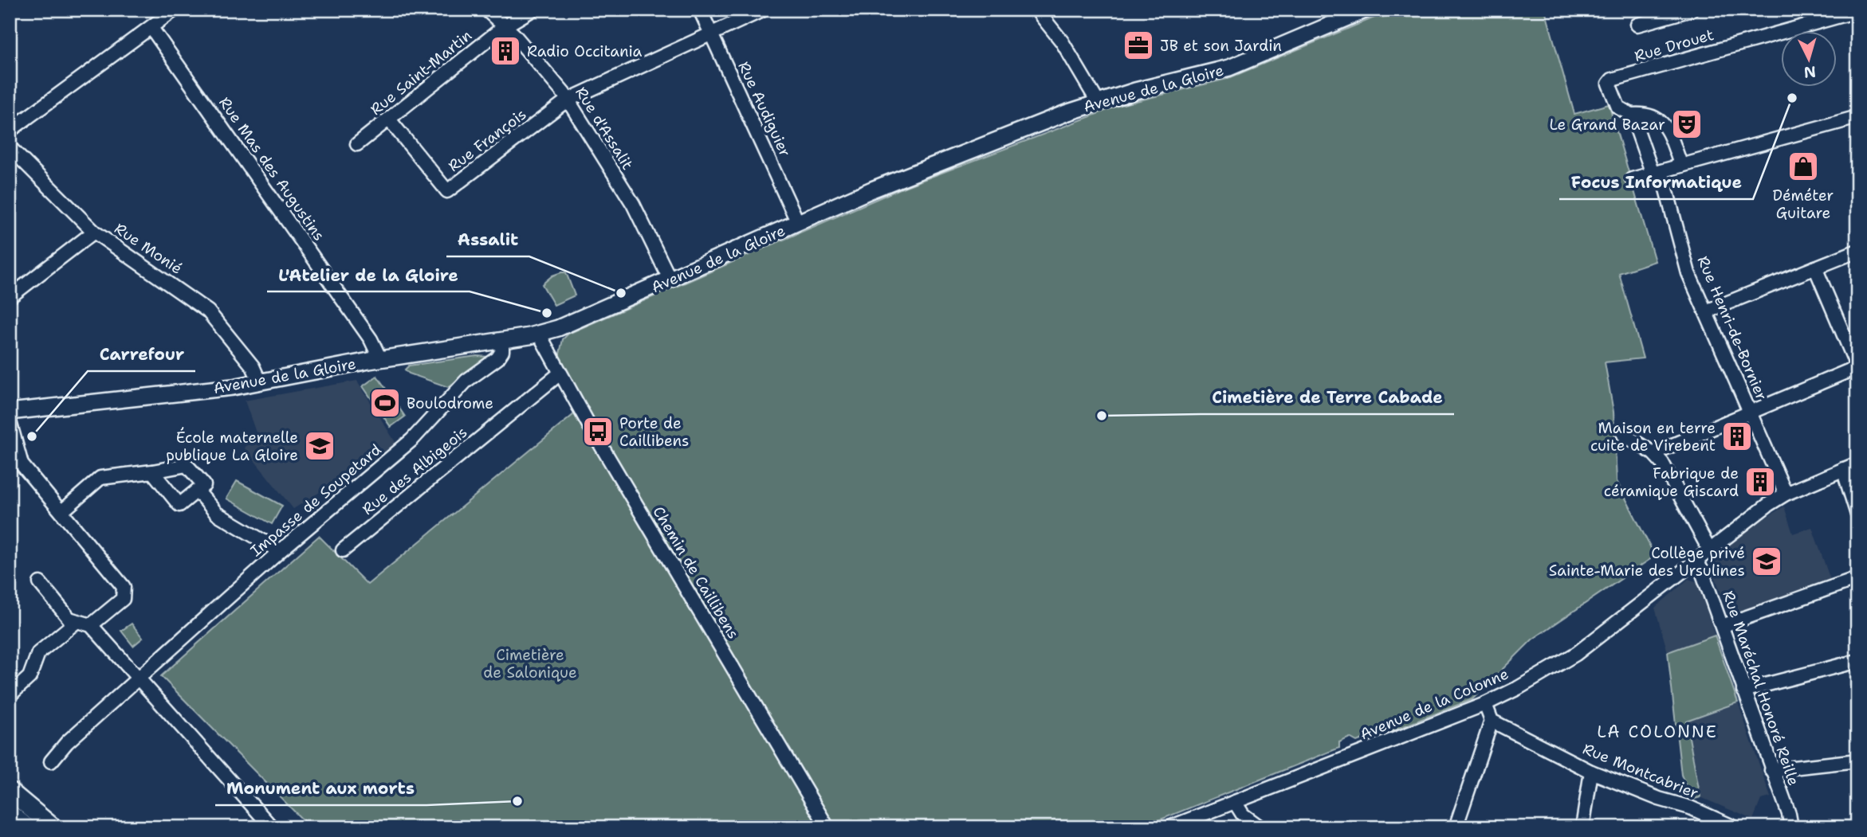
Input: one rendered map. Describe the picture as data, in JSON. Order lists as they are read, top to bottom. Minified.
{"streets":{"street":["Rue Drouet","Rue Saint-Martin","Avenue de la Gloire","Rue Audiguier","Rue d'Assalit","Rue François","Rue Mas des Augustins","Rue Monié","Rue Henri-de-Bornier","Rue des Albigeois","Impasse de Soupetard","Chemin de Caillibens","Rue Maréchal Honoré Reille","Avenue de la Colonne","Rue Montcabrier"]},"crossings":[["Rue Drouet","Rue Henri-de-Bornier"],["Rue Saint-Martin","Rue d'Assalit"],["Rue Saint-Martin","Rue François"],["Avenue de la Gloire","Rue Audiguier"],["Avenue de la Gloire","Rue d'Assalit"],["Avenue de la Gloire","Rue Mas des Augustins"],["Avenue de la Gloire","Rue Monié"],["Avenue de la Gloire","Impasse de Soupetard"],["Avenue de la Gloire","Chemin de Caillibens"],["Rue d'Assalit","Rue François"],["Rue Henri-de-Bornier","Avenue de la Colonne"],["Rue des Albigeois","Chemin de Caillibens"],["Rue Maréchal Honoré Reille","Avenue de la Colonne"]],"districts":["LA COLONNE"],"parks":["Cimetière de Salonique"],"places":{"office":["JB et son Jardin"],"building":["Radio Occitania","Maison en terre cuite de Virebent","Fabrique de céramique Giscard"],"other":["Focus Informatique","Assalit","L'Atelier de la Gloire","Cimetière de Terre Cabade","Carrefour","Monument aux morts"],"theatre":["Le Grand Bazar"],"shop":["Déméter Guitare"],"sports":["Boulodrome"],"bus stop":["Porte de Caillibens"],"school or university":["École maternelle publique La Gloire","Collège privé Sainte-Marie des Ursulines"]},"north":"bottom"}
